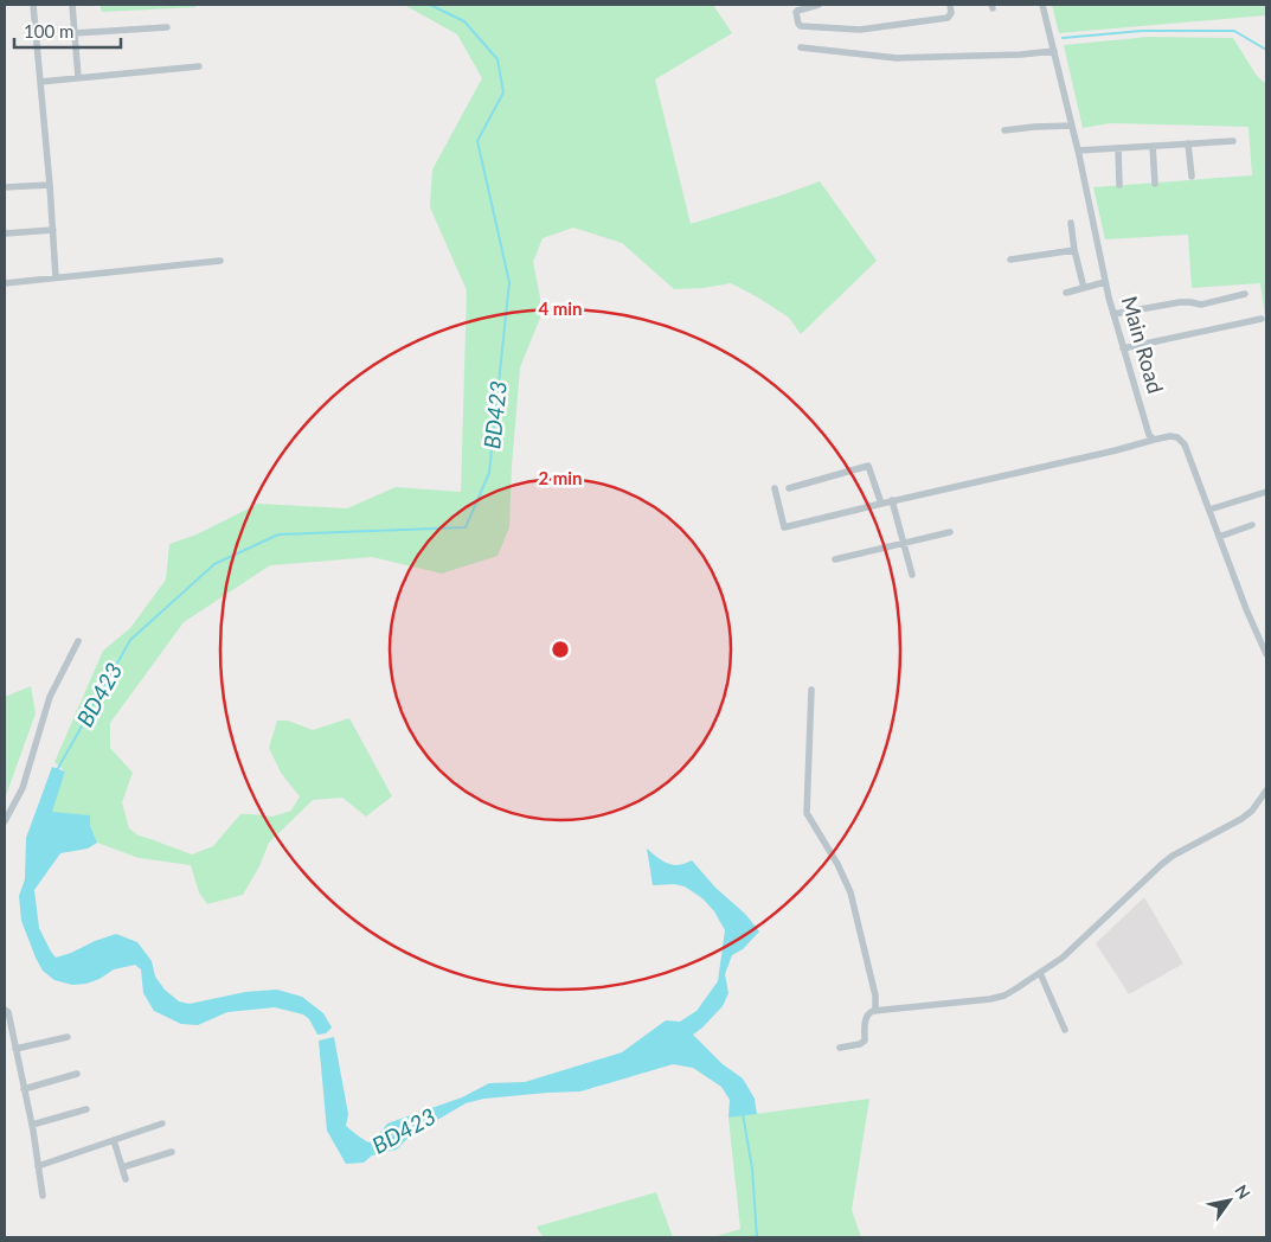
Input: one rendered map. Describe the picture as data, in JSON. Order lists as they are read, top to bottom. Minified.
{"streets":{"street":["Main Road"]},"water":["BD423"],"scale_bar":"100 m","north":"top right","rings":["4 min","2 min"]}
